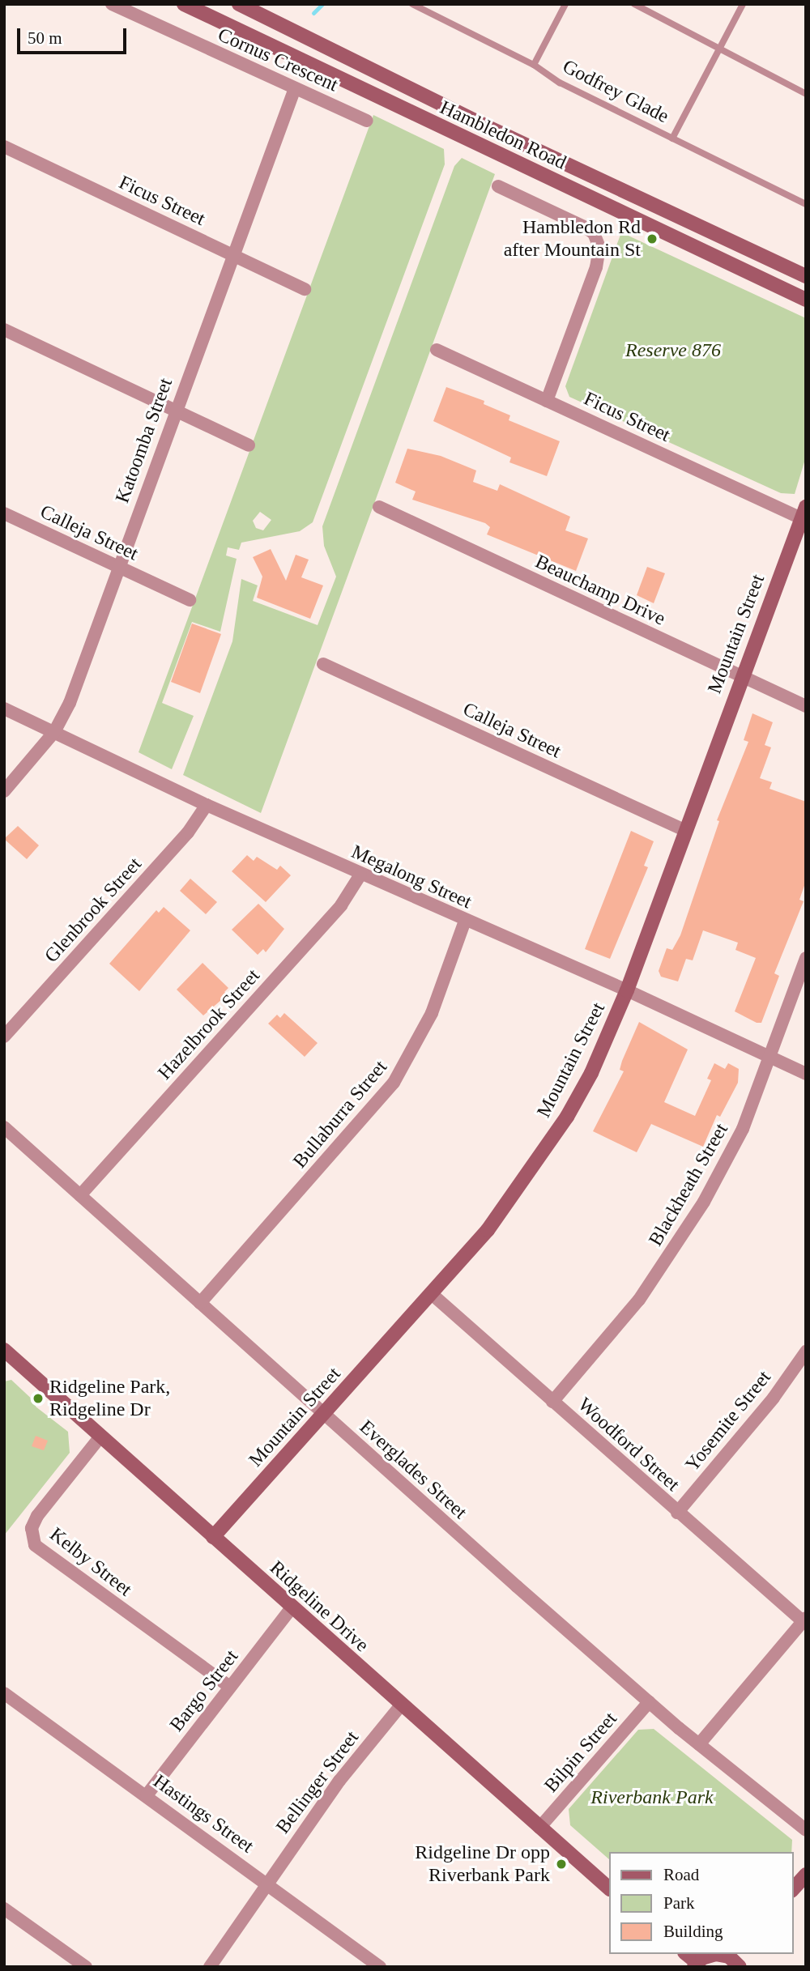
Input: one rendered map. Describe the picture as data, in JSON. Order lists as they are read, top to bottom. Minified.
{"streets":{"street":["Cornus Crescent","Hambledon Road","Ficus Street","Katoomba Street","Calleja Street","Beauchamp Drive","Mountain Street","Megalong Street","Glenbrook Street","Hazelbrook Street","Bullaburra Street","Blackheath Street","Yosemite Street","Woodford Street","Everglades Street","Kelby Street","Ridgeline Drive","Bargo Street","Bilpin Street","Bellinger Street","Hastings Street"],"lane":["Godfrey Glade"]},"crossings":[["Cornus Crescent","Katoomba Street"],["Ficus Street","Katoomba Street"],["Ficus Street","Mountain Street"],["Katoomba Street","Calleja Street"],["Katoomba Street","Megalong Street"],["Calleja Street","Mountain Street"],["Beauchamp Drive","Mountain Street"],["Mountain Street","Megalong Street"],["Mountain Street","Woodford Street"],["Mountain Street","Everglades Street"],["Mountain Street","Ridgeline Drive"],["Megalong Street","Glenbrook Street"],["Megalong Street","Hazelbrook Street"],["Megalong Street","Bullaburra Street"],["Megalong Street","Blackheath Street"],["Hazelbrook Street","Everglades Street"],["Bullaburra Street","Everglades Street"],["Blackheath Street","Woodford Street"],["Yosemite Street","Woodford Street"],["Everglades Street","Bilpin Street"],["Kelby Street","Ridgeline Drive"],["Kelby Street","Bargo Street"],["Ridgeline Drive","Bargo Street"],["Ridgeline Drive","Bilpin Street"],["Ridgeline Drive","Bellinger Street"],["Bargo Street","Hastings Street"],["Bellinger Street","Hastings Street"]],"parks":["Reserve 876","Riverbank Park"],"places":["Hambledon Rd after Mountain St","Ridgeline Park, Ridgeline Dr","Ridgeline Dr opp Riverbank Park"],"legend":["Road","Park","Building"],"scale_bar":"50 m"}
